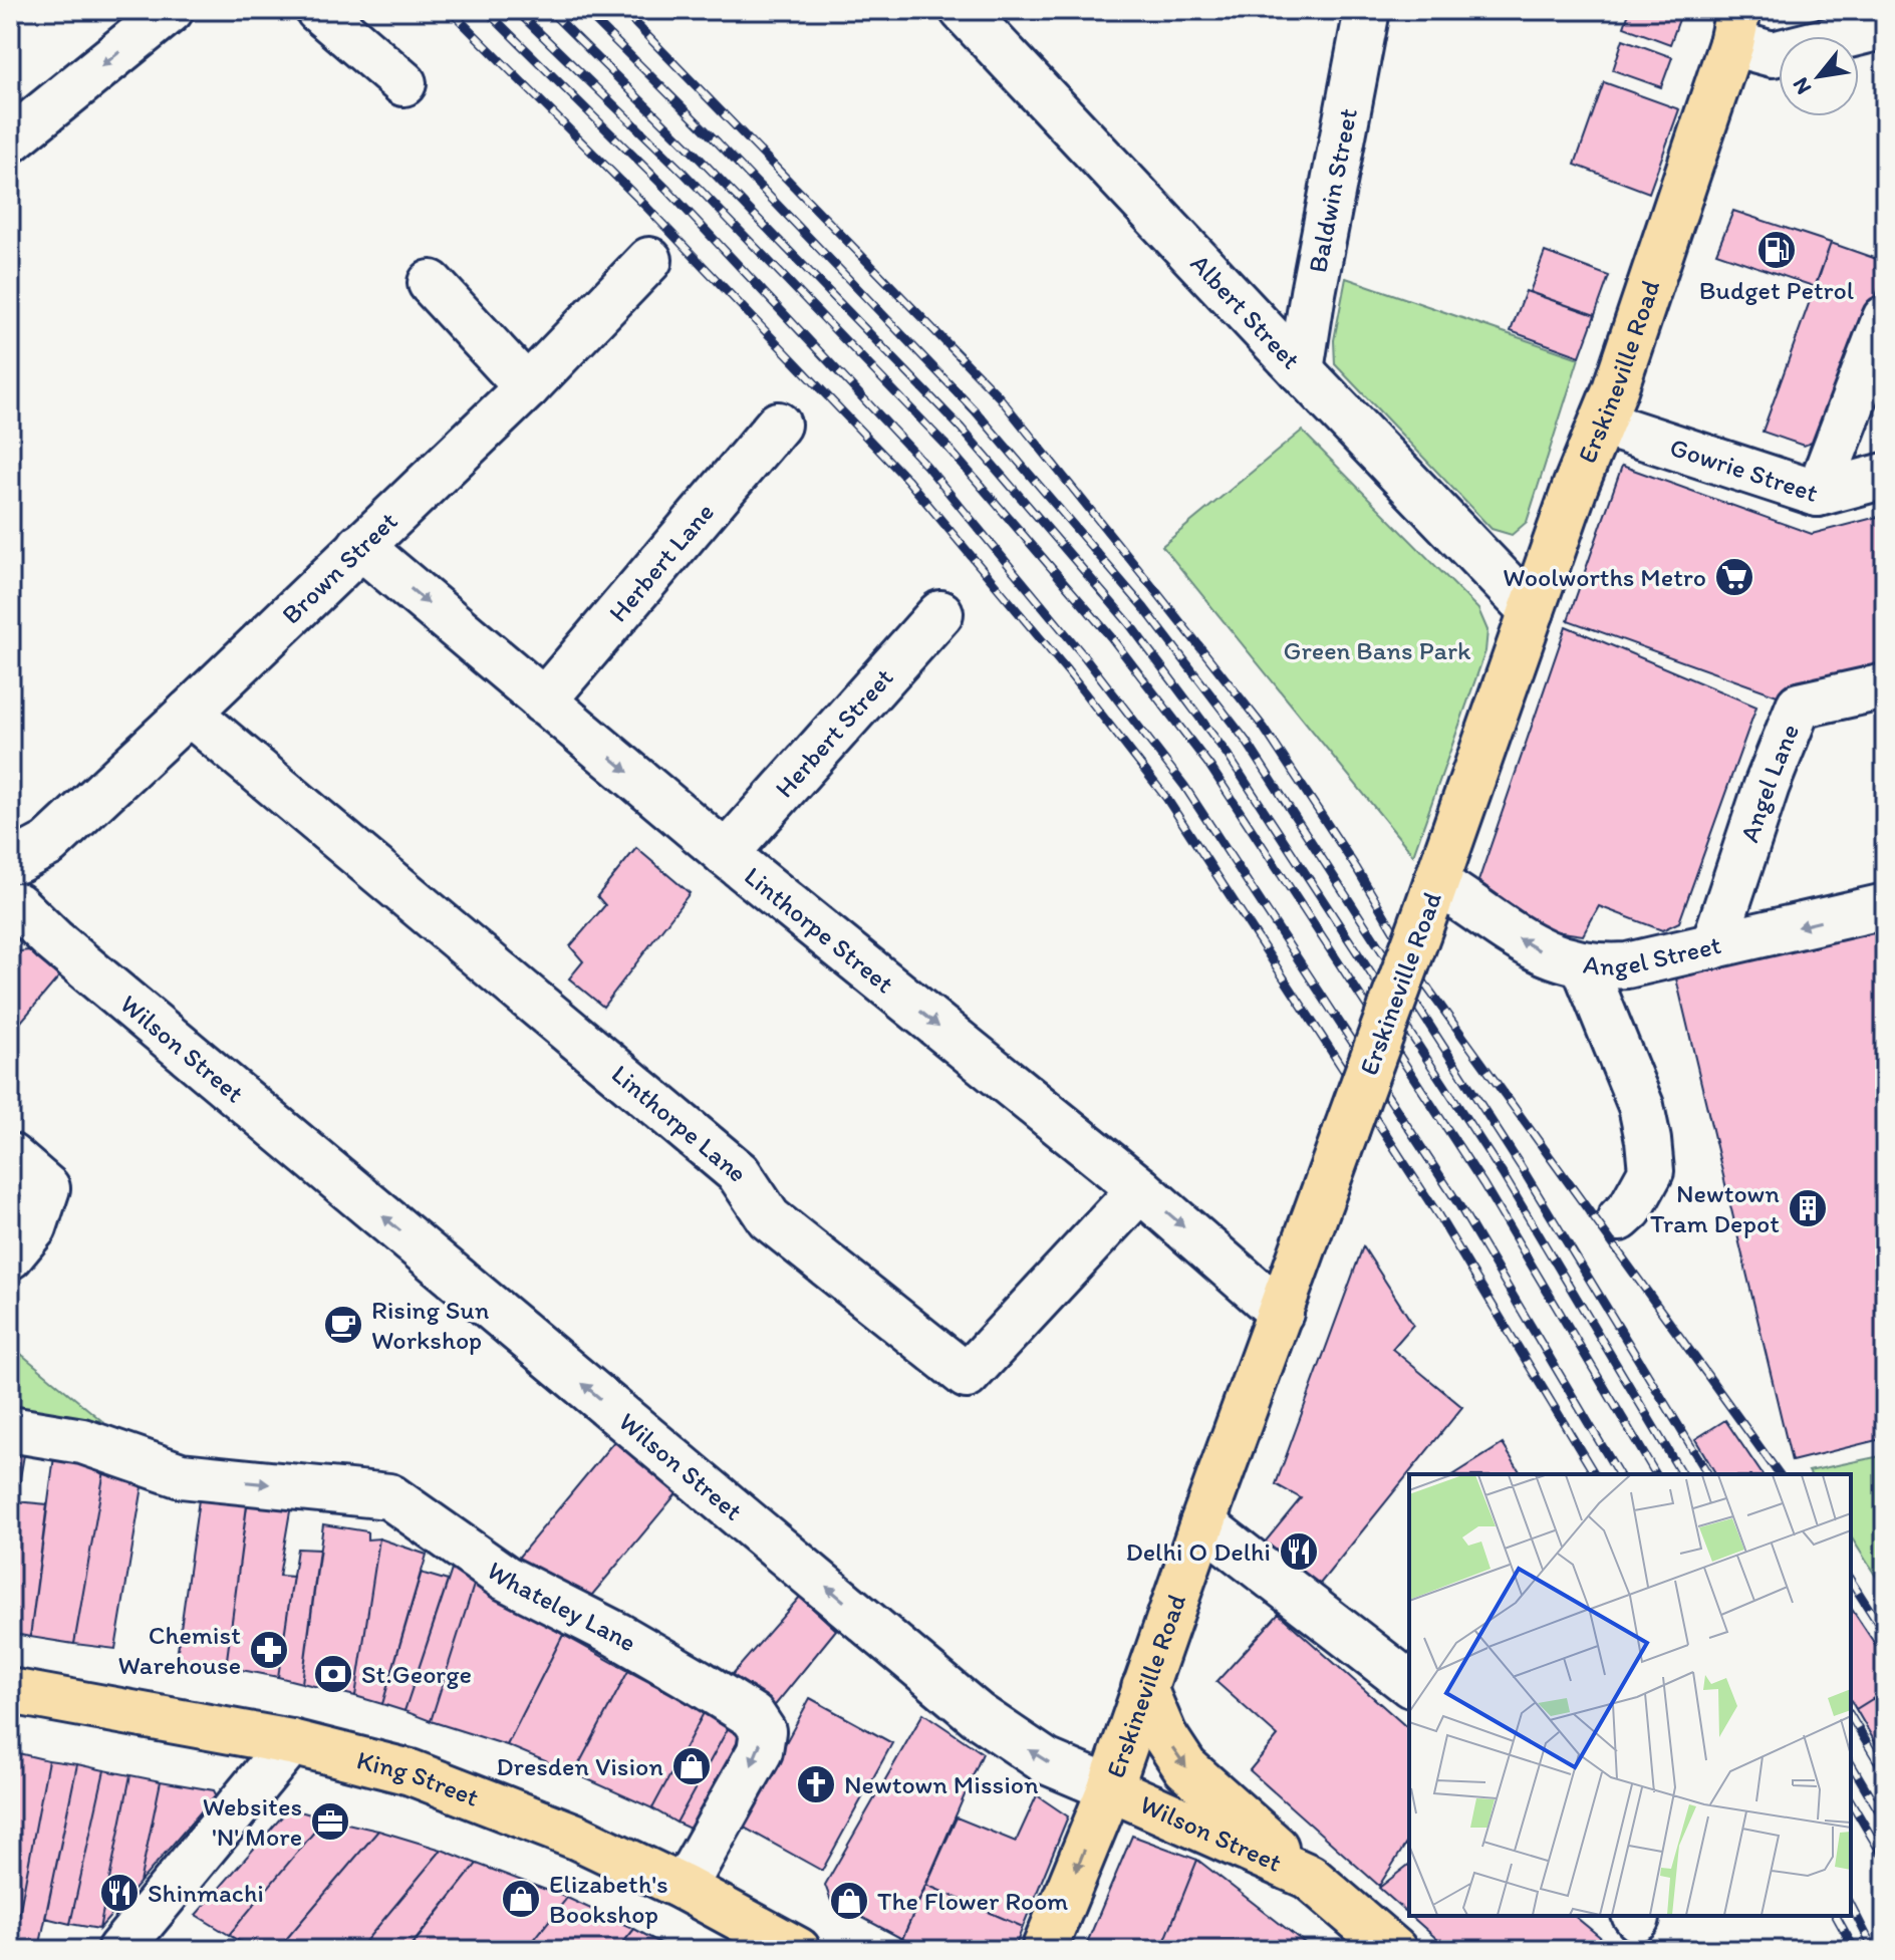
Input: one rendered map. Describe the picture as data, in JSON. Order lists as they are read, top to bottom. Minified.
{"streets":{"main road":["Erskineville Road","Wilson Street","King Street"],"street":["Baldwin Street","Albert Street","Gowrie Street","Herbert Lane","Brown Street","Herbert Street","Angel Lane","Linthorpe Street","Angel Street","Linthorpe Lane","Whateley Lane"]},"crossings":[["Baldwin Street","Albert Street"],["Albert Street","Erskineville Road"],["Erskineville Road","Gowrie Street"],["Erskineville Road","Linthorpe Street"],["Erskineville Road","Angel Street"],["Erskineville Road","Wilson Street"],["Herbert Lane","Linthorpe Street"],["Brown Street","Linthorpe Street"],["Brown Street","Linthorpe Lane"],["Herbert Street","Linthorpe Street"],["Angel Lane","Angel Street"],["Linthorpe Street","Linthorpe Lane"],["Whateley Lane","King Street"]],"one_way":["Linthorpe Street","Angel Street","Wilson Street","Whateley Lane"],"parks":["Green Bans Park"],"places":{"fuel station":["Budget Petrol"],"supermarket":["Woolworths Metro"],"building":["Newtown Tram Depot"],"cafe":["Rising Sun Workshop"],"restaurant":["Delhi O Delhi","Shinmachi"],"pharmacy":["Chemist Warehouse"],"bank":["St.George"],"shop":["Dresden Vision","Elizabeth's Bookshop","The Flower Room"],"church":["Newtown Mission"],"office":["Websites 'N' More"]},"north":"bottom left"}
